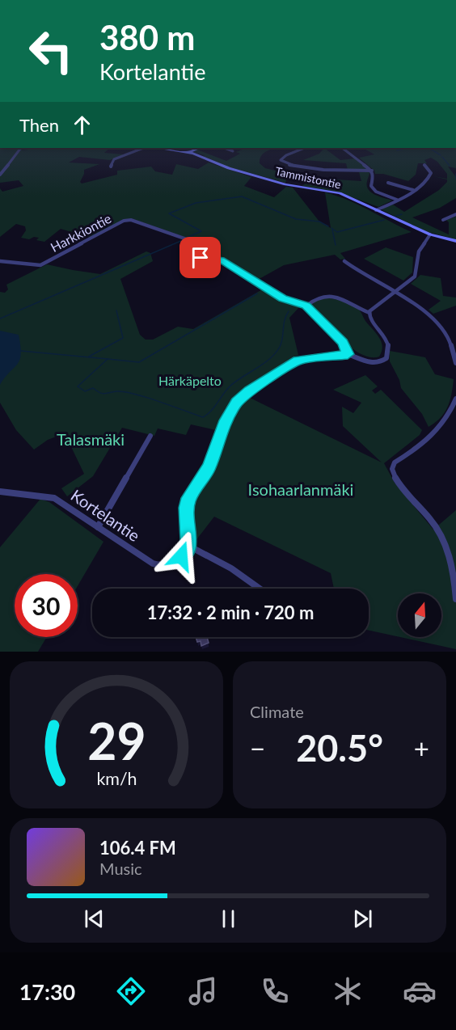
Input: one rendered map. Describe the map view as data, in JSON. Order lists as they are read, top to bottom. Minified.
{"streets":{"street":["Tammistontie","Harkkiontie","Kortelantie"]},"parks":["Härkäpelto","Talasmäki","Isohaarlanmäki"],"north":"top","page":{"turn":["380 m","Kortelantie"],"then":"Then","limit":"30","trip":"17:32 · 2 min · 720 m","tile":"Climate","heat":["−","20.5°","+"],"song":["106.4 FM","Music"],"tabs":"17:30","gauge":["29","km/h"]}}
